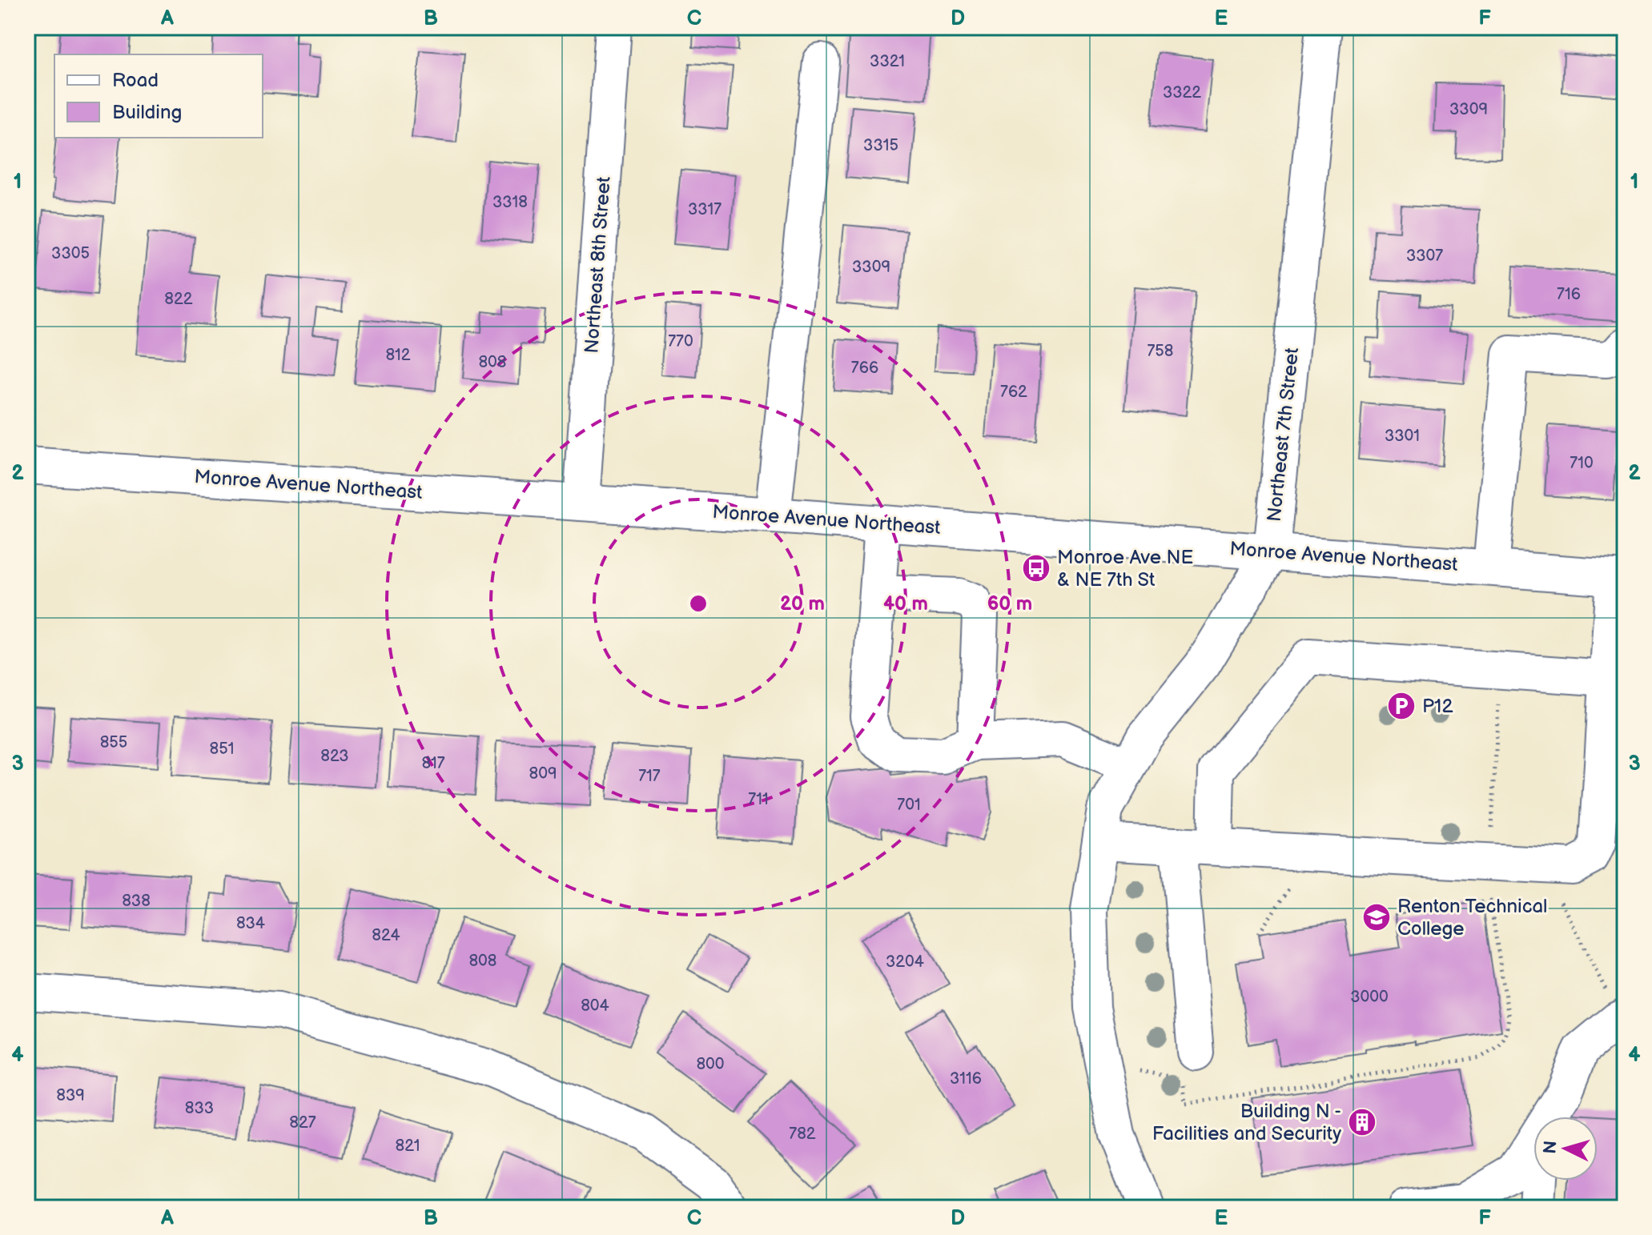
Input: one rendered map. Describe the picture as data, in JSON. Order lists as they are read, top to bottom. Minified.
{"streets":{"street":["Northeast 8th Street","Northeast 7th Street","Monroe Avenue Northeast"]},"crossings":[["Northeast 8th Street","Monroe Avenue Northeast"],["Northeast 7th Street","Monroe Avenue Northeast"]],"places":{"bus stop":["Monroe Ave NE & NE 7th St"],"parking":["P12"],"school or university":["Renton Technical College"],"building":["Building N - Facilities and Security"]},"house_numbers":["3321","3322","3309","3315","3318","3317","3305","3307","3309","716","822","770","758","812","808","766","762","3301","710","855","851","823","817","809","717","711","701","838","834","824","808","3204","3000","804","800","3116","839","833","827","782","821"],"legend":["Road","Building"],"north":"left","grid":{"columns":["A","B","C","D","E","F"],"rows":["1","2","3","4"]},"rings":["20 m","40 m","60 m"]}
